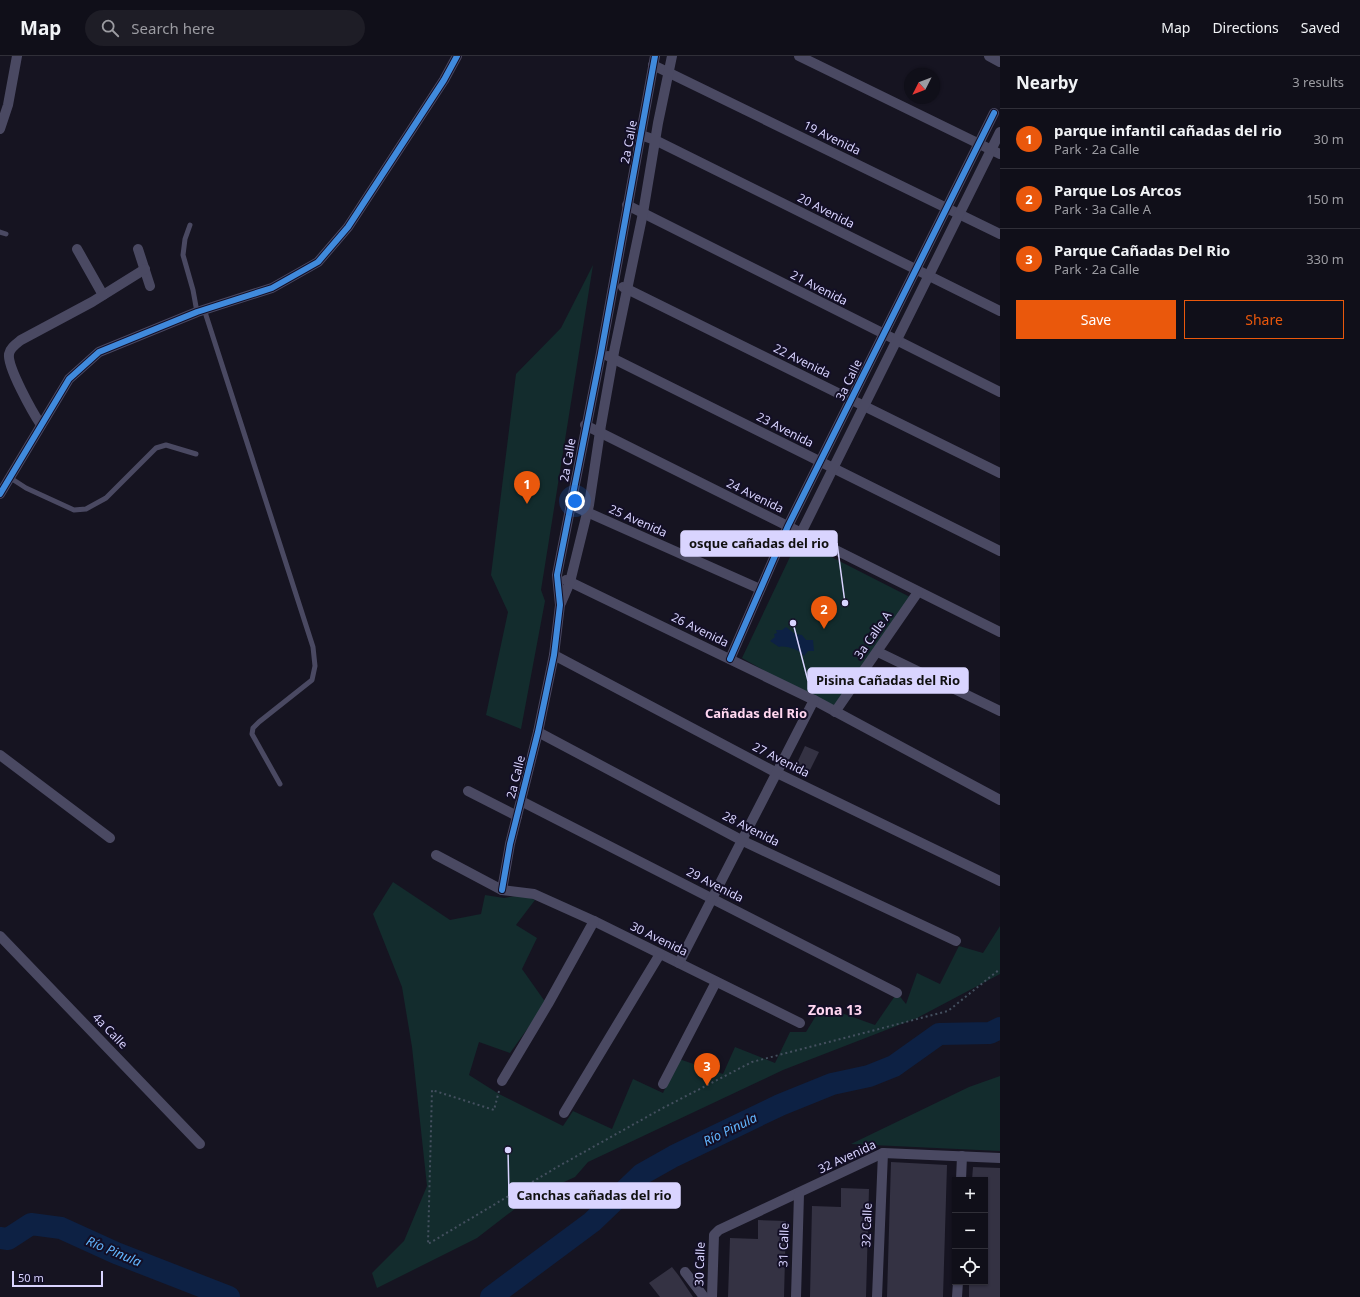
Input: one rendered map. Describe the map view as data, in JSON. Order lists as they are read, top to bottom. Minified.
{"streets":{"street":["19 Avenida","2a Calle","20 Avenida","21 Avenida","22 Avenida","3a Calle","23 Avenida","24 Avenida","25 Avenida","26 Avenida","3a Calle A","27 Avenida","28 Avenida","29 Avenida","30 Avenida","4a Calle","32 Avenida","32 Calle","31 Calle","30 Calle"]},"crossings":[["19 Avenida","2a Calle"],["19 Avenida","3a Calle"],["2a Calle","20 Avenida"],["2a Calle","21 Avenida"],["2a Calle","22 Avenida"],["2a Calle","23 Avenida"],["2a Calle","24 Avenida"],["2a Calle","25 Avenida"],["2a Calle","26 Avenida"],["2a Calle","27 Avenida"],["2a Calle","28 Avenida"],["2a Calle","29 Avenida"],["2a Calle","30 Avenida"],["20 Avenida","3a Calle"],["21 Avenida","3a Calle"],["22 Avenida","3a Calle"],["3a Calle","23 Avenida"],["3a Calle","24 Avenida"],["3a Calle","25 Avenida"],["3a Calle","26 Avenida"],["24 Avenida","3a Calle A"],["26 Avenida","3a Calle A"],["32 Avenida","32 Calle"],["32 Avenida","31 Calle"],["32 Avenida","30 Calle"]],"districts":["Cañadas del Rio","Zona 13"],"water":["Río Pinula"],"places":["osque cañadas del rio","Pisina Cañadas del Rio","Canchas cañadas del rio"],"scale_bar":"50 m","north":"bottom left","page":{"header":"Map","search":"Search here","nav":["Map","Directions","Saved"],"heading":["Nearby","3 results"],"list":[{"mark":"1","name":"parque infantil cañadas del rio","note":"Park · 2a Calle","value":"30 m"},{"mark":"2","name":"Parque Los Arcos","note":"Park · 3a Calle A","value":"150 m"},{"mark":"3","name":"Parque Cañadas Del Rio","note":"Park · 2a Calle","value":"330 m"}],"buttons":["Save","Share"],"pins":["1","2","3"],"map_buttons":["+","−"],"scale":"50 m"}}
